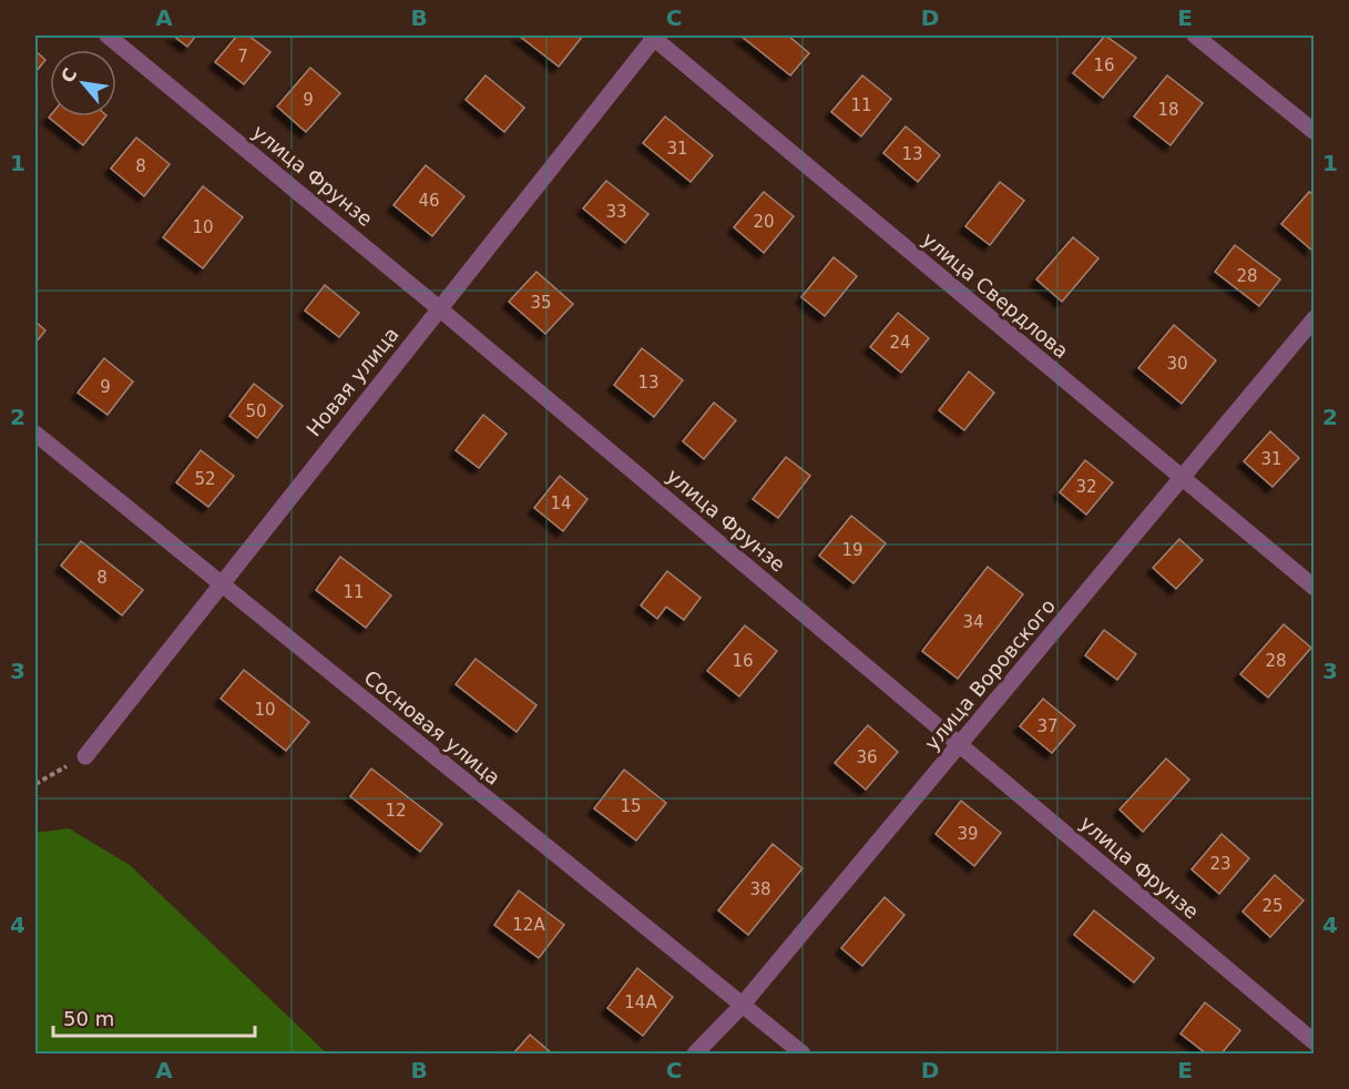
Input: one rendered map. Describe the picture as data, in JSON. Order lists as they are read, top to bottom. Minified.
{"streets":{"street":["улица Фрунзе","улица Свердлова","Новая улица","улица Воровского","Сосновая улица"]},"crossings":[["улица Фрунзе","Новая улица"],["улица Фрунзе","улица Воровского"],["улица Свердлова","Новая улица"],["улица Свердлова","улица Воровского"],["Новая улица","Сосновая улица"],["улица Воровского","Сосновая улица"]],"house_numbers":["7","16","9","11","18","31","13","8","46","33","20","10","28","35","24","30","13","9","50","31","52","32","14","19","8","11","34","16","28","10","37","36","15","12","39","23","38","25","12А","14А"],"scale_bar":"50 m","north":"top left","grid":{"columns":["A","B","C","D","E"],"rows":["1","2","3","4"]}}
